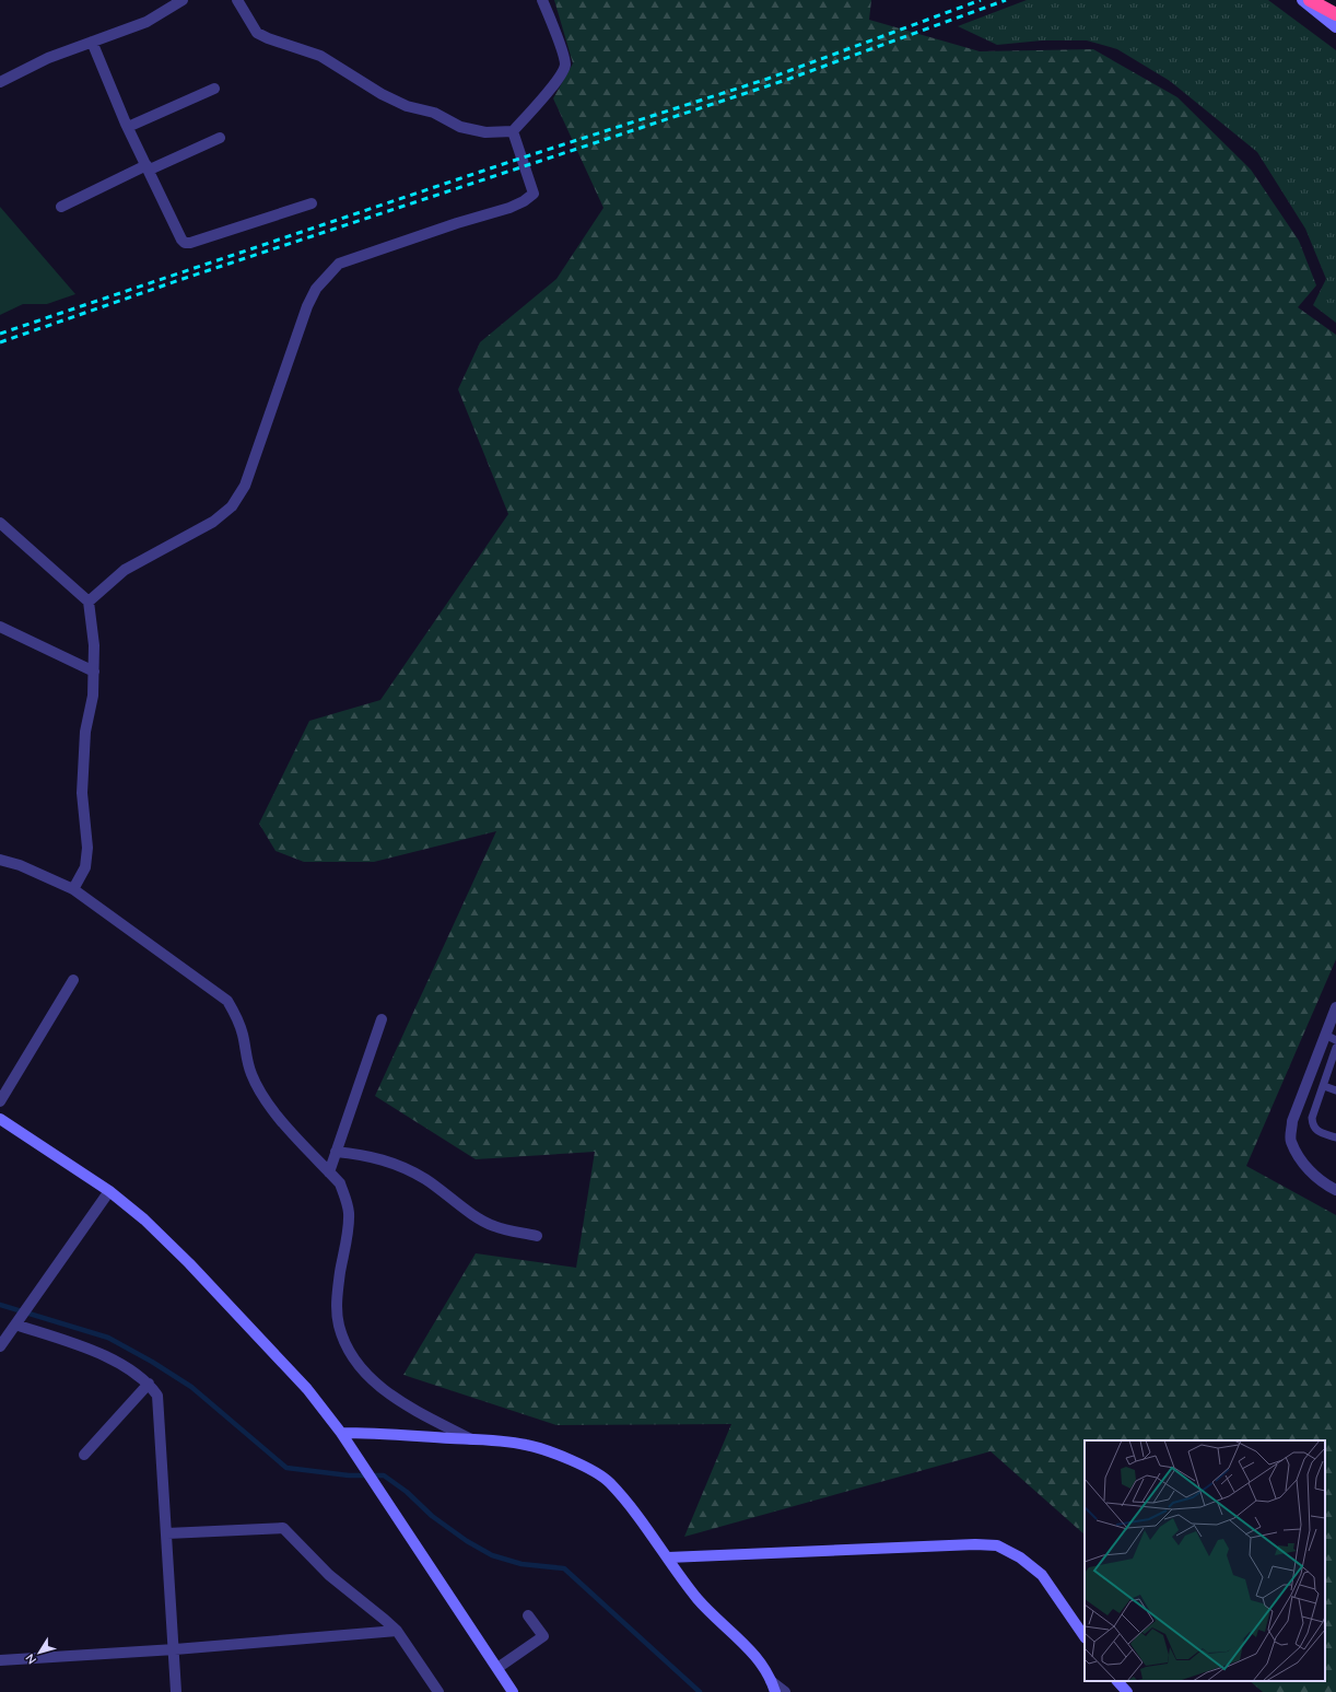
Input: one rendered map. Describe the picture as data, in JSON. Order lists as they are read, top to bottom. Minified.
{"north":"bottom left"}
